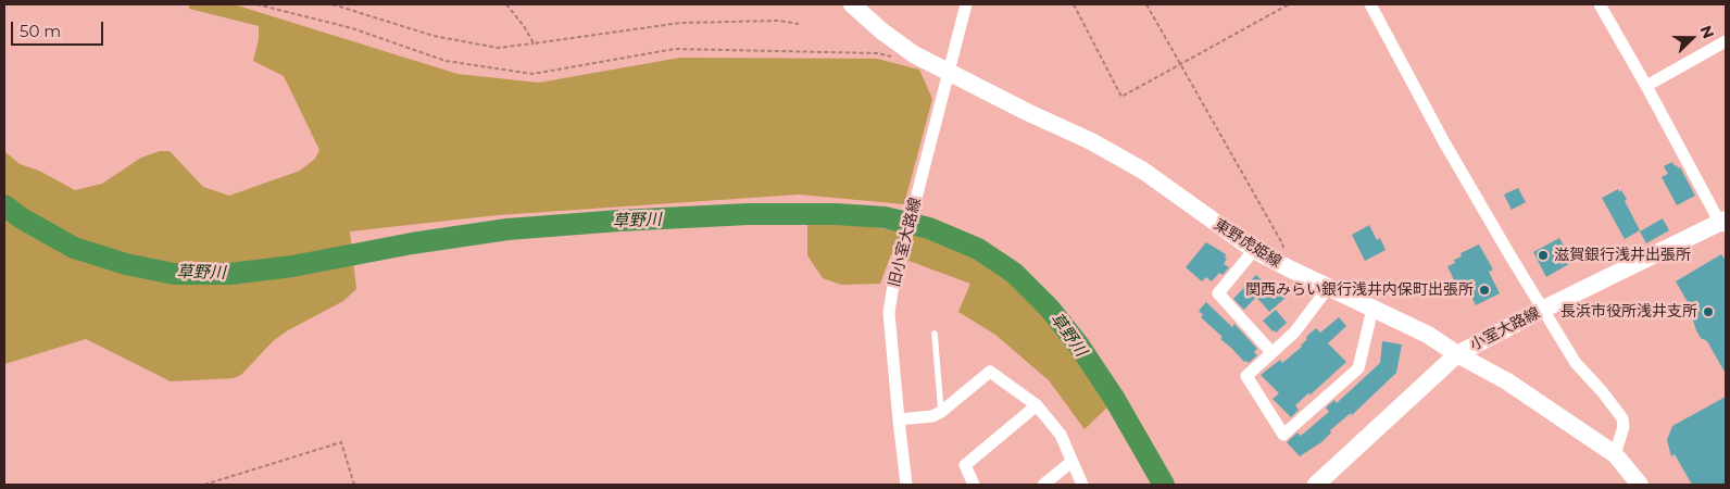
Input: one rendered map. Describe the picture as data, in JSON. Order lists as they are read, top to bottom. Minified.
{"streets":{"main road":["東野虎姫線","小室大路線"],"street":["旧小室大路線"]},"crossings":[["旧小室大路線","東野虎姫線"],["東野虎姫線","小室大路線"]],"water":["草野川"],"places":["滋賀銀行浅井出張所","関西みらい銀行浅井内保町出張所","長浜市役所浅井支所"],"scale_bar":"50 m","north":"right"}
